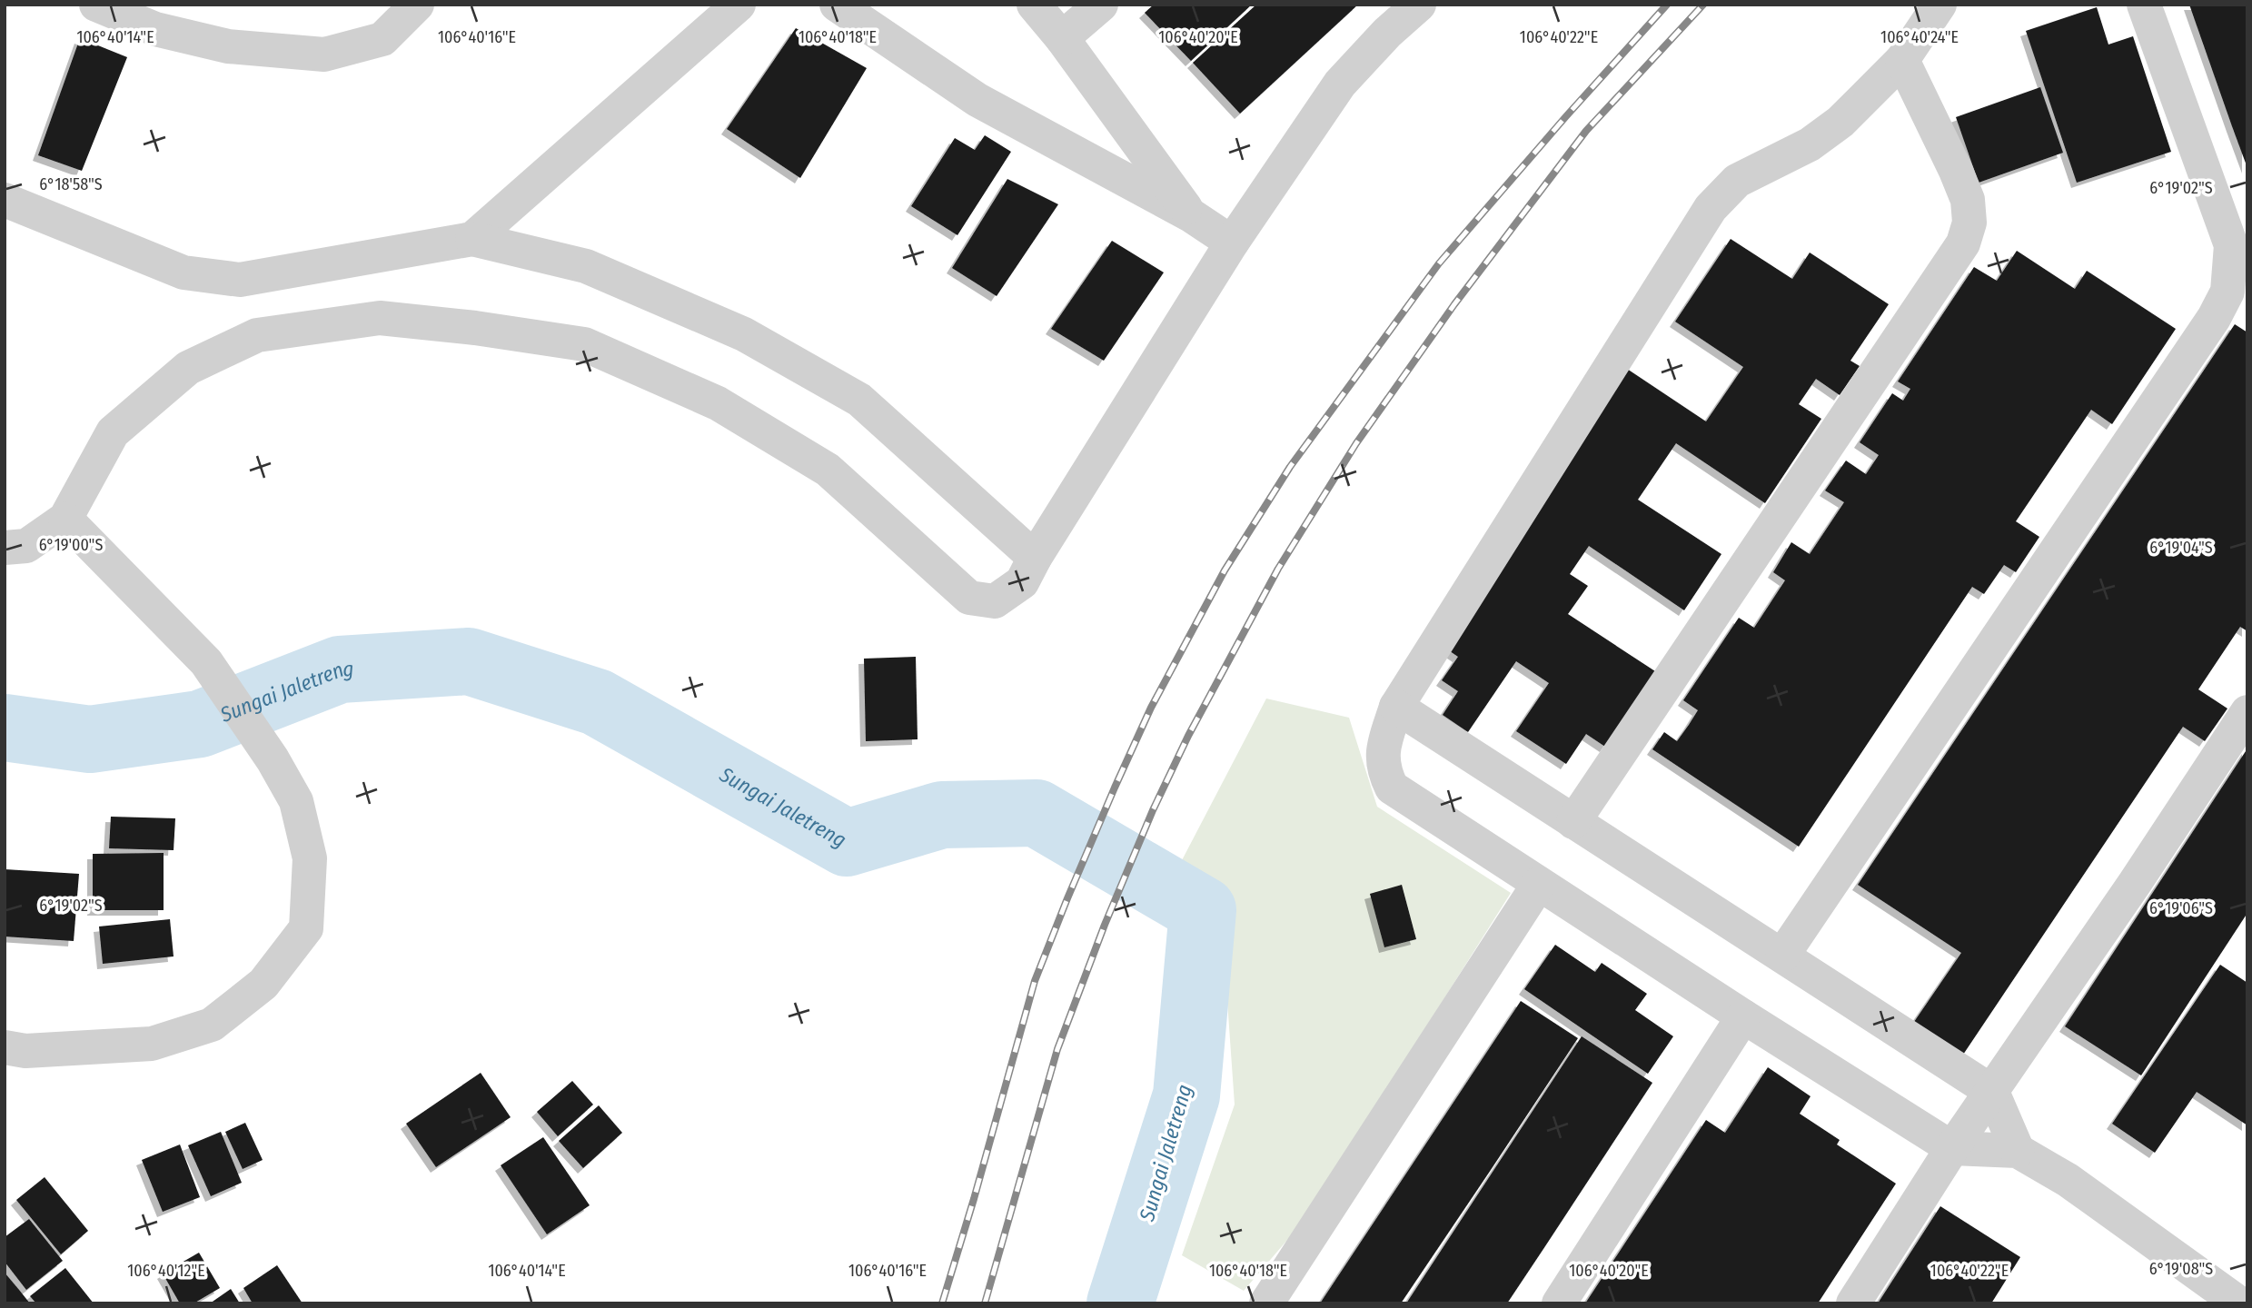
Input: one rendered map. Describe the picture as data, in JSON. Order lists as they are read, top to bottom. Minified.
{"water":["Sungai Jaletreng"],"coordinates":["106°40'14\"E","106°40'16\"E","106°40'18\"E","106°40'20\"E","106°40'22\"E","106°40'24\"E","6°18'58\"S","6°19'02\"S","6°19'00\"S","6°19'04\"S","6°19'06\"S","6°19'08\"S","106°40'12\"E"]}
